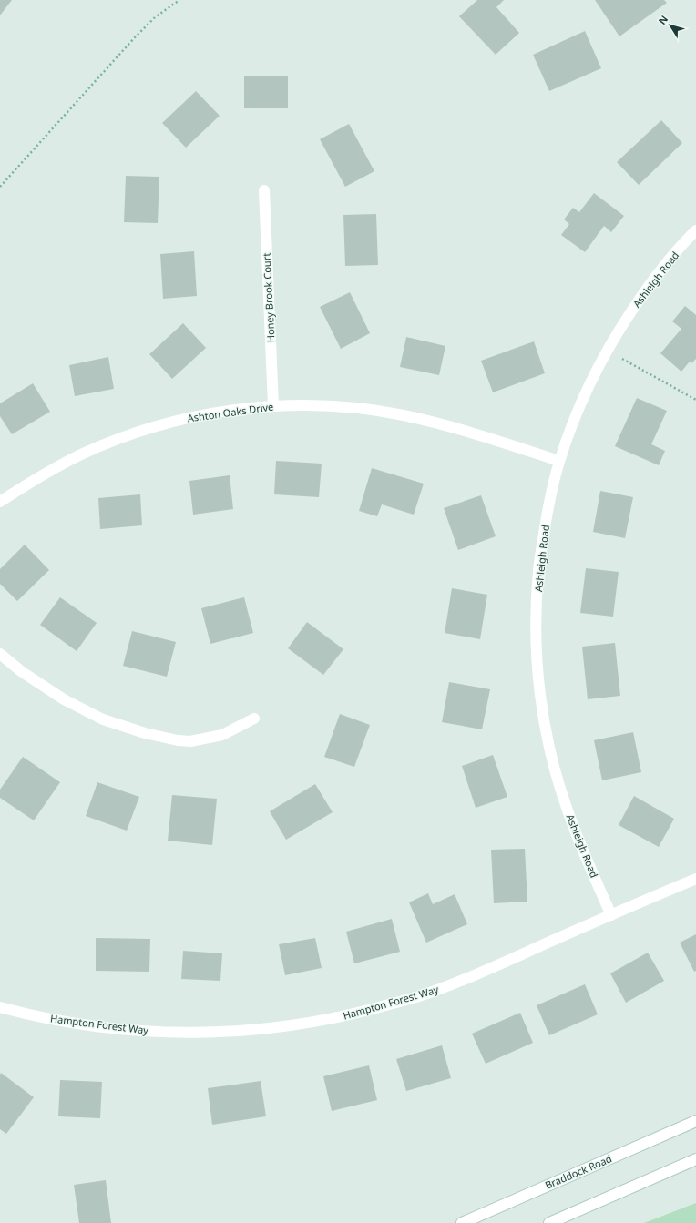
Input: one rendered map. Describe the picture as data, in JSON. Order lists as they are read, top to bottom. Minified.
{"streets":{"street":["Ashleigh Road","Honey Brook Court","Ashton Oaks Drive","Hampton Forest Way","Braddock Road"]},"crossings":[["Ashleigh Road","Ashton Oaks Drive"],["Ashleigh Road","Hampton Forest Way"],["Honey Brook Court","Ashton Oaks Drive"]],"north":"top left"}
